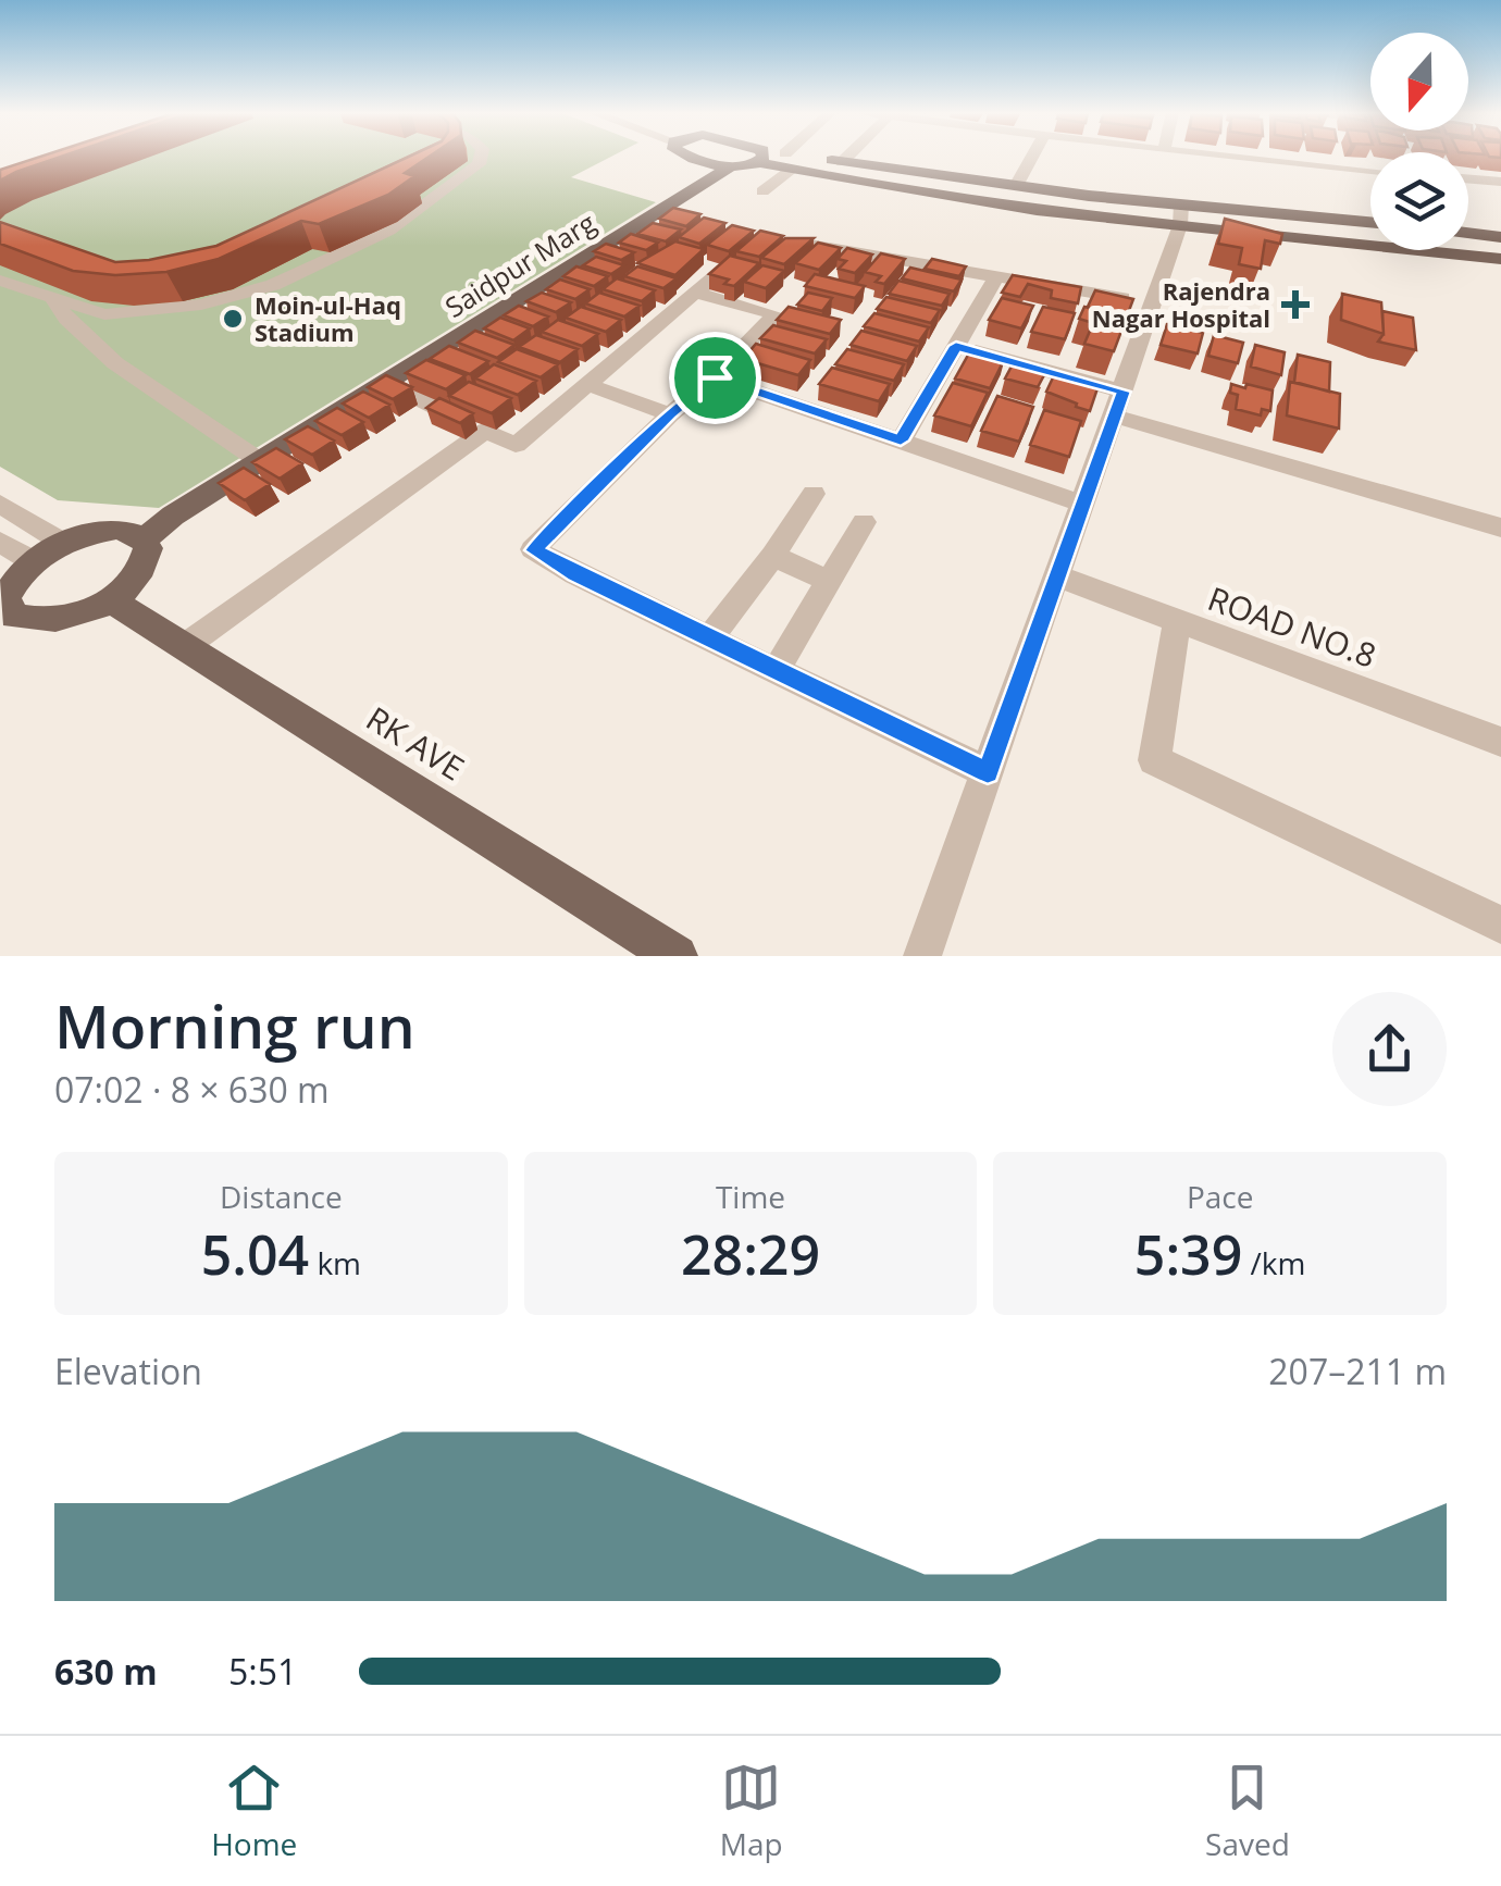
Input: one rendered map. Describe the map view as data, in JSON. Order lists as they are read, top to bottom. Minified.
{"streets":{"main road":["Saidpur Marg","RK AVE"],"street":["ROAD NO.8"]},"places":{"health":["Rajendra Nagar Hospital"],"other":["Moin-ul-Haq Stadium"]},"north":"bottom","page":{"heading":["Morning run","07:02 · 8 × 630 m"],"stats":[["Distance","5.04 km"],["Time","28:29"],["Pace","5:39 /km"]],"chart":["Elevation","207–211 m"],"list":[{"name":"630 m","note":"5:51"}],"tabs":["Home","Map","Saved"]}}
